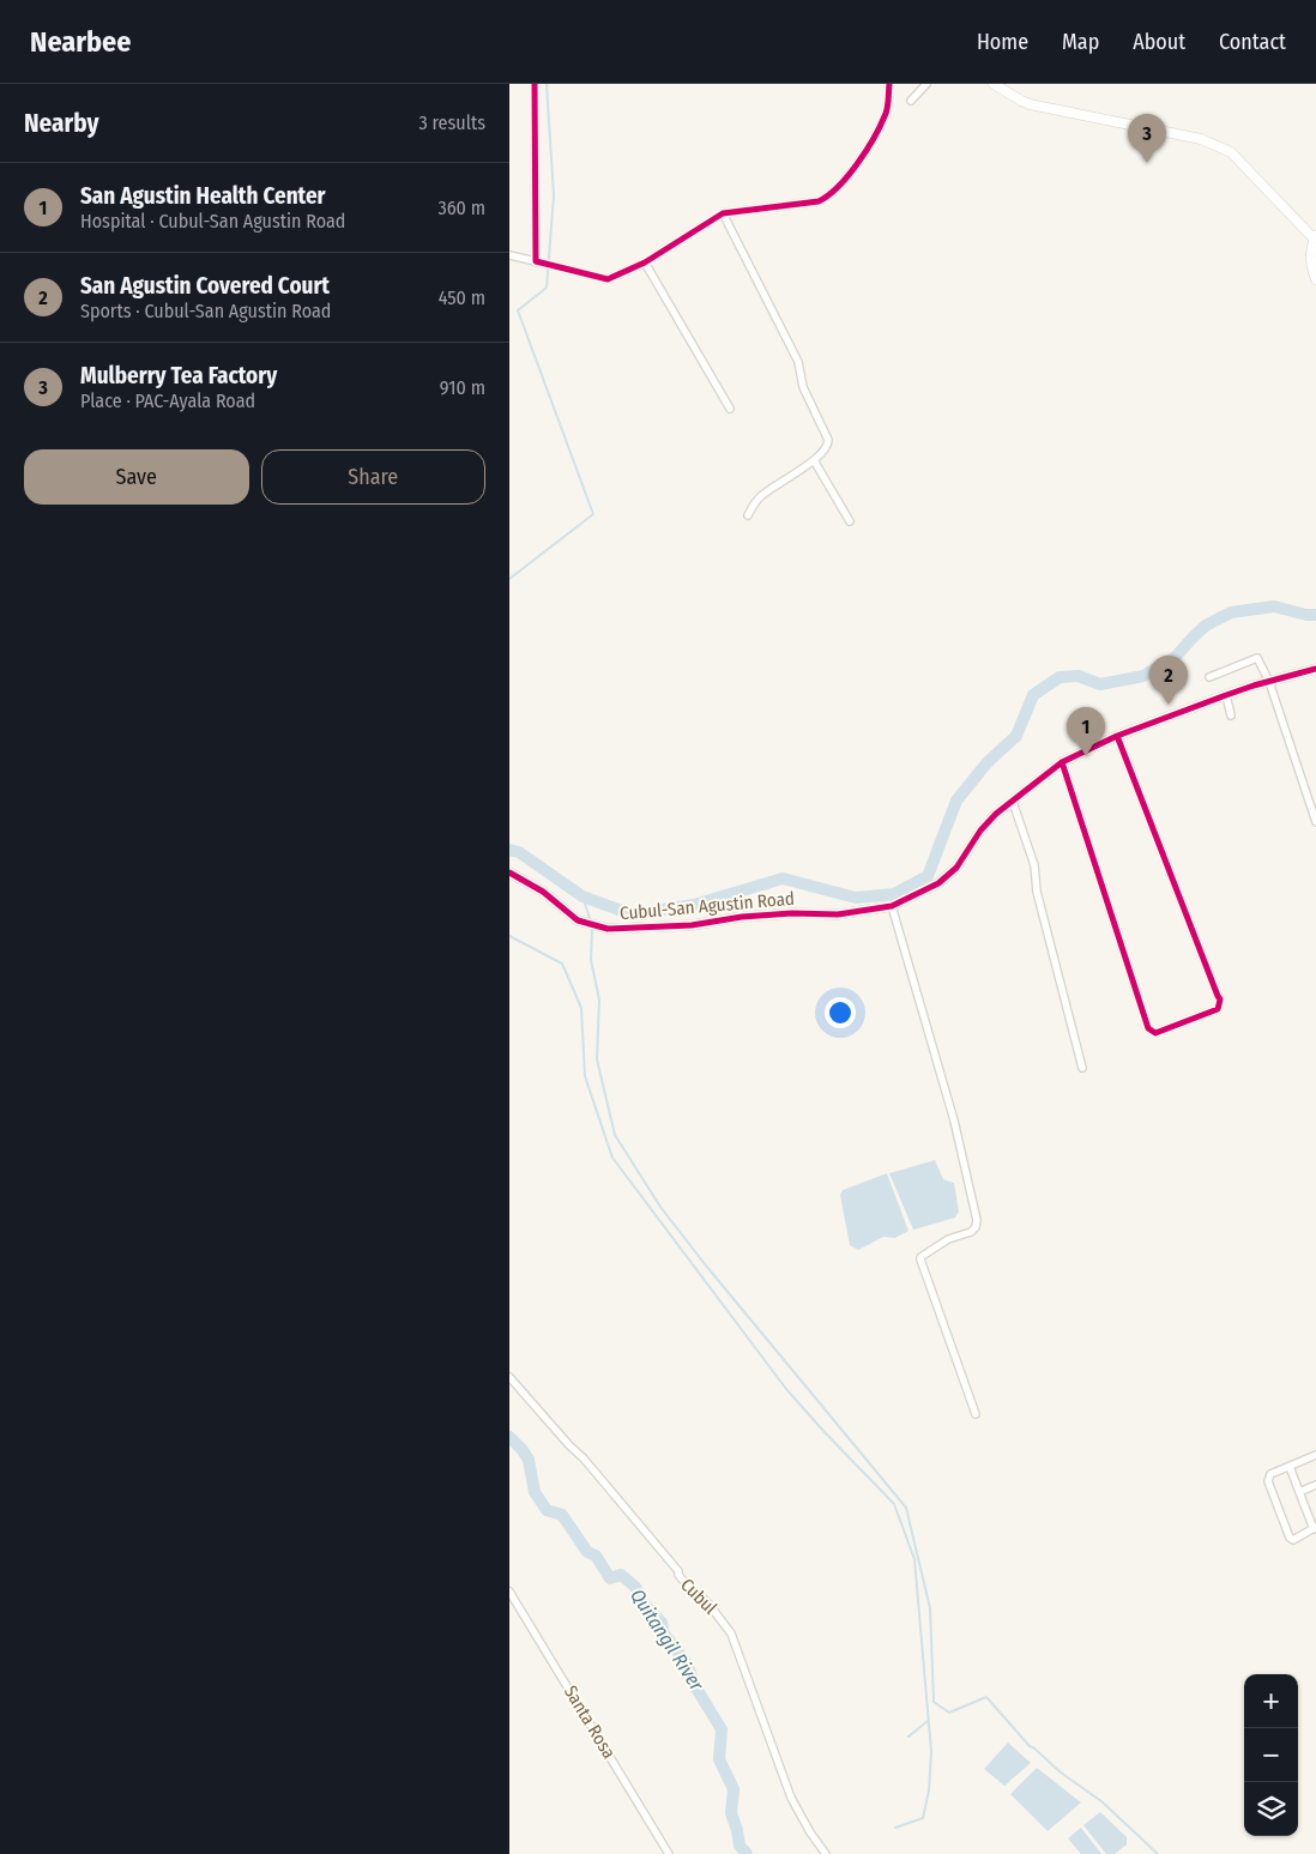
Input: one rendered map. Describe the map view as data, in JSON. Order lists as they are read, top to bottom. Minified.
{"streets":{"street":["Cubul-San Agustin Road","Cubul","Santa Rosa"]},"water":["Quitangil River"],"page":{"header":"Nearbee","nav":["Home","Map","About","Contact"],"heading":["Nearby","3 results"],"pins":["3","2","1"],"list":[{"mark":"1","name":"San Agustin Health Center","note":"Hospital · Cubul-San Agustin Road","value":"360 m"},{"mark":"2","name":"San Agustin Covered Court","note":"Sports · Cubul-San Agustin Road","value":"450 m"},{"mark":"3","name":"Mulberry Tea Factory","note":"Place · PAC-Ayala Road","value":"910 m"}],"buttons":["Save","Share"],"map_buttons":["+","−"]}}
